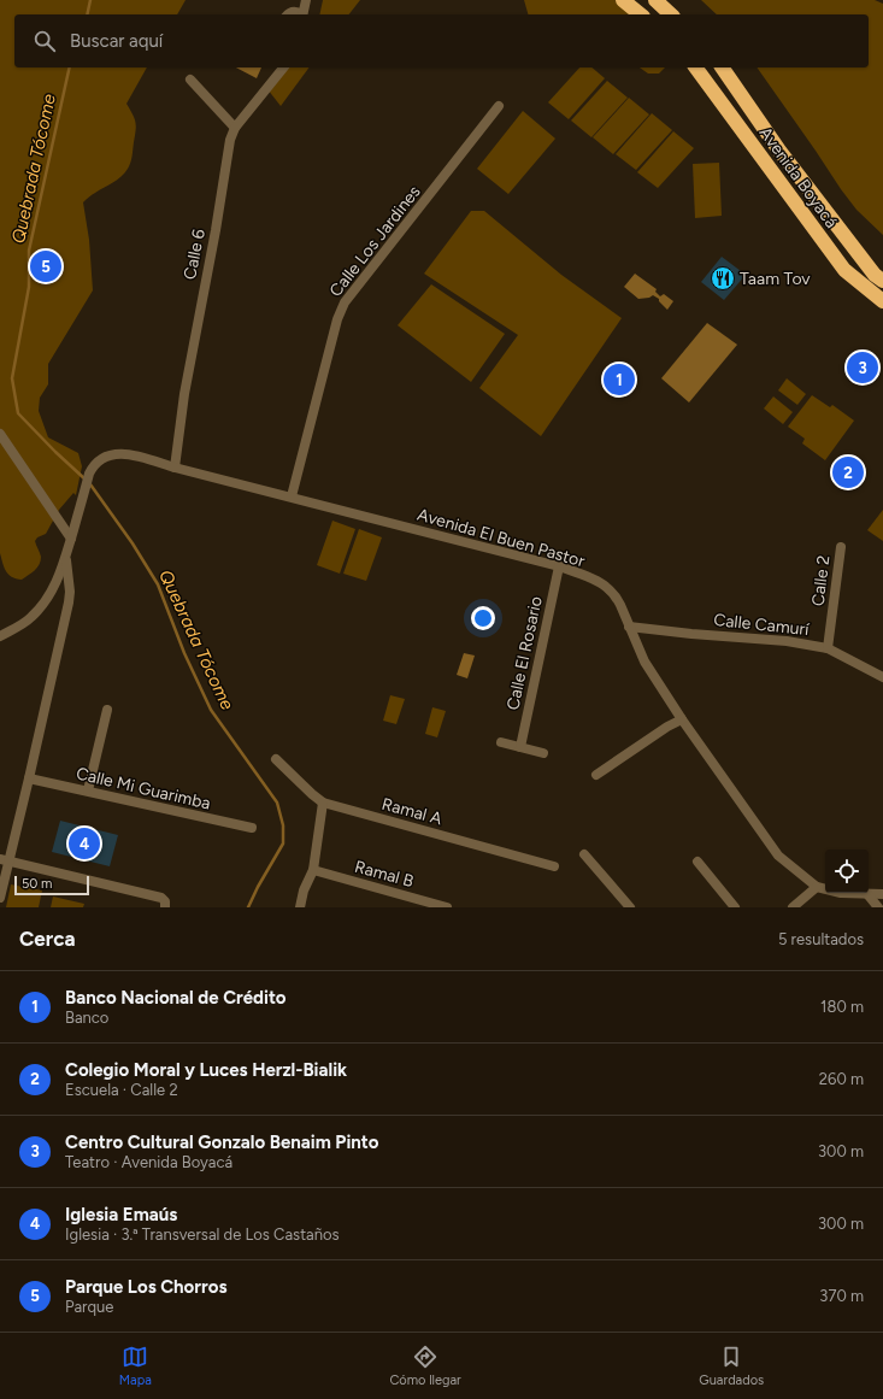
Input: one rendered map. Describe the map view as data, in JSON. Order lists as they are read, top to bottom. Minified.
{"streets":{"highway":["Avenida Boyacá"],"street":["Calle Los Jardines","Calle 6","Avenida El Buen Pastor","Calle 2","Calle Camurí","Calle El Rosario","Calle Mi Guarimba","Ramal A","Ramal B"]},"crossings":[["Calle Los Jardines","Avenida El Buen Pastor"],["Calle 6","Avenida El Buen Pastor"],["Avenida El Buen Pastor","Calle Camurí"],["Avenida El Buen Pastor","Calle El Rosario"],["Calle 2","Calle Camurí"]],"water":["Quebrada Tócome"],"places":{"restaurant":["Taam Tov"]},"scale_bar":"50 m","page":{"search":"Buscar aquí","pins":["5","3","1","2","4"],"scale":"50 m","heading":["Cerca","5 resultados"],"list":[{"mark":"1","name":"Banco Nacional de Crédito","note":"Banco","value":"180 m"},{"mark":"2","name":"Colegio Moral y Luces Herzl-Bialik","note":"Escuela · Calle 2","value":"260 m"},{"mark":"3","name":"Centro Cultural Gonzalo Benaim Pinto","note":"Teatro · Avenida Boyacá","value":"300 m"},{"mark":"4","name":"Iglesia Emaús","note":"Iglesia · 3.ª Transversal de Los Castaños","value":"300 m"},{"mark":"5","name":"Parque Los Chorros","note":"Parque","value":"370 m"}],"nav":["Mapa","Cómo llegar","Guardados"]}}
